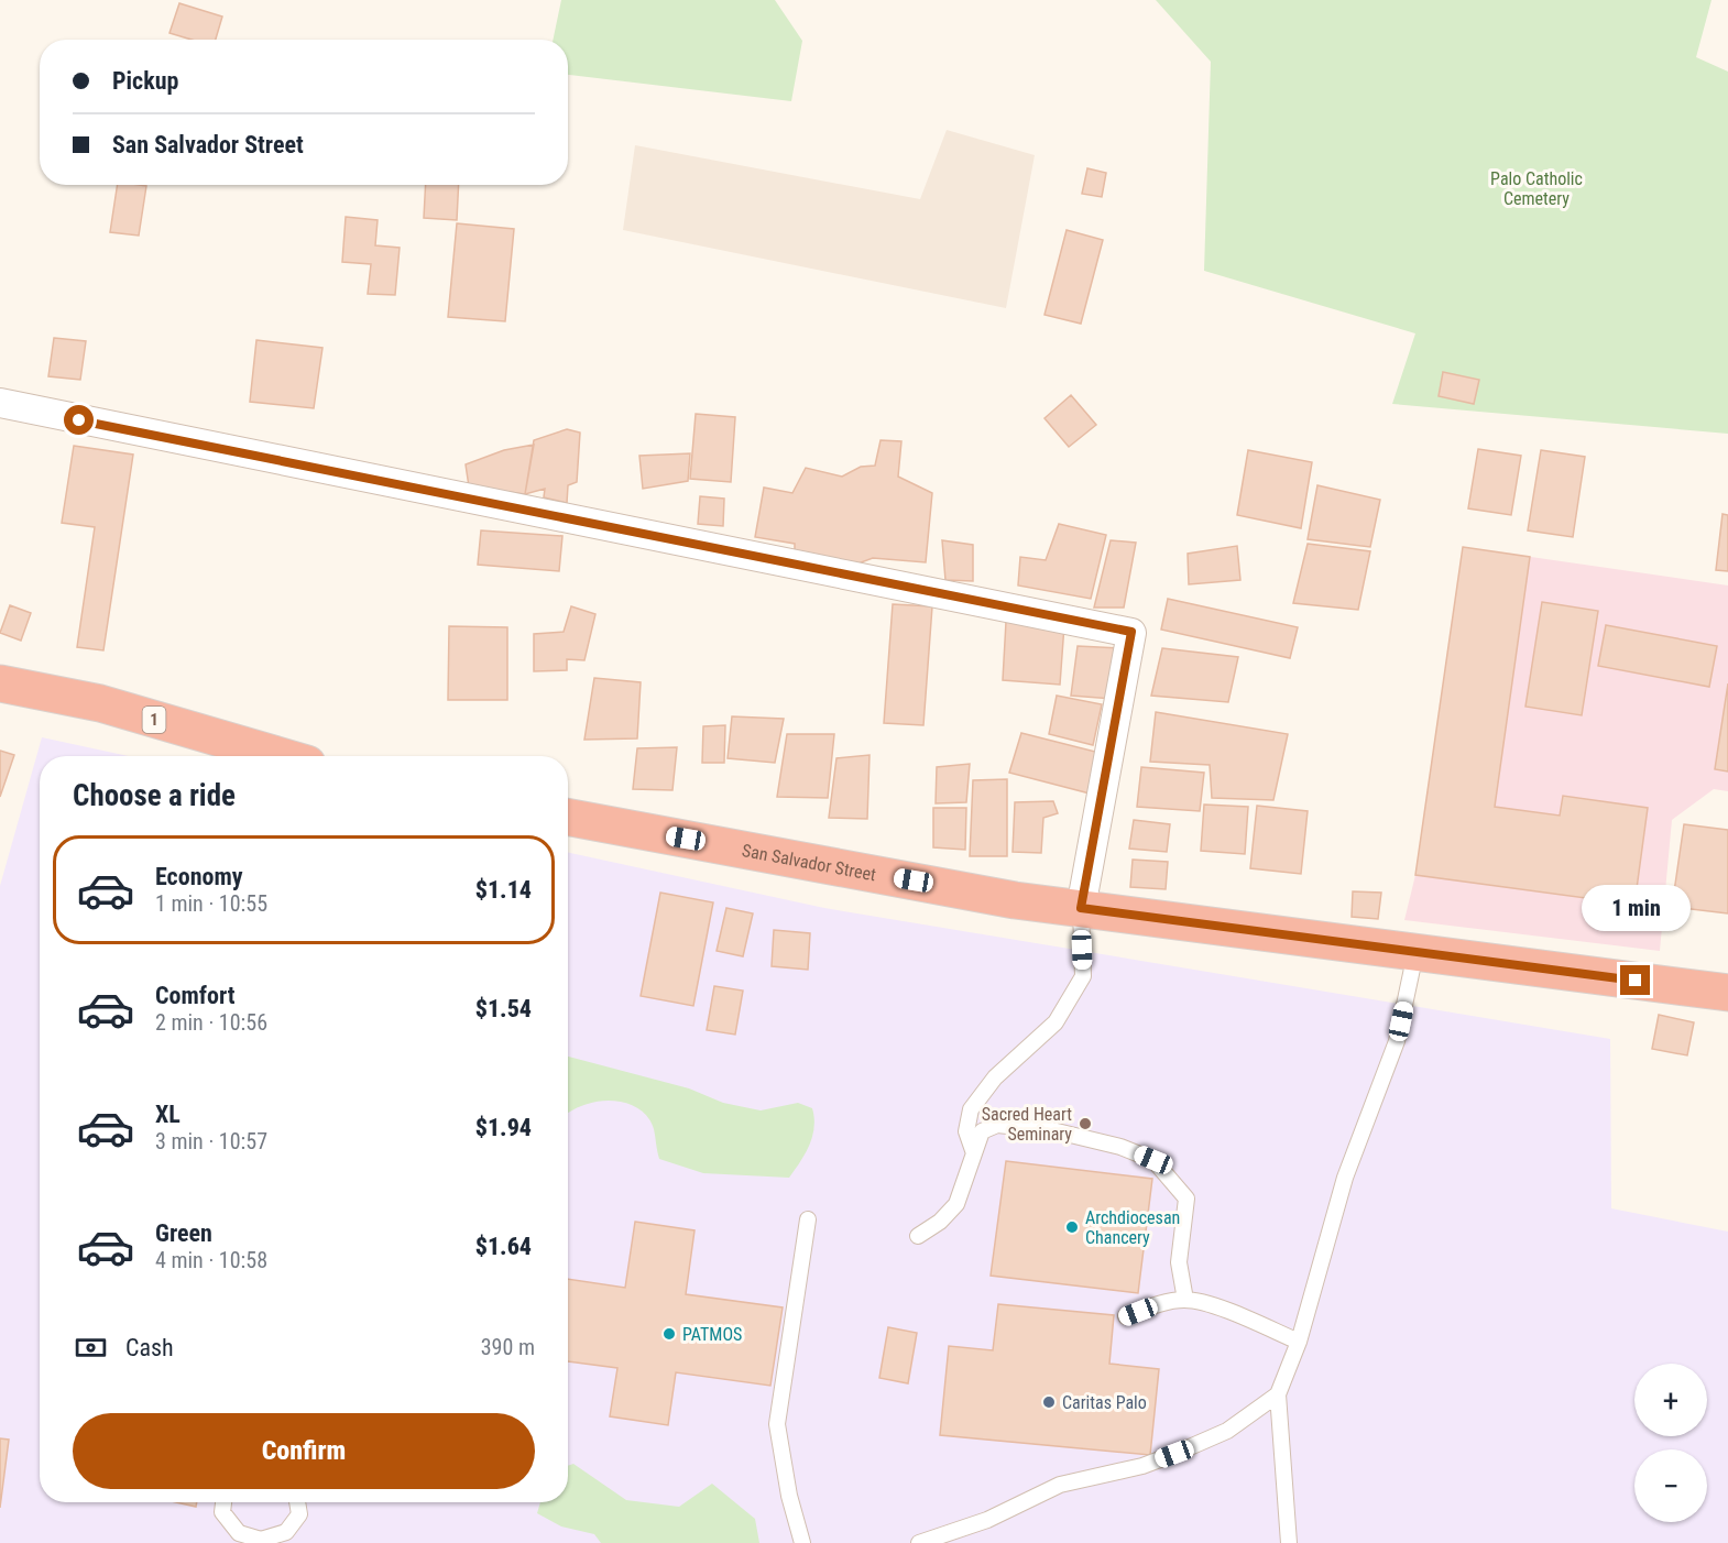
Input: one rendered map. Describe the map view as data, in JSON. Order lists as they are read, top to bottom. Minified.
{"streets":{"highway":["1","San Salvador Street"]},"parks":["Palo Catholic Cemetery"],"places":["Sacred Heart Seminary","Archdiocesan Chancery","PATMOS","Caritas Palo"],"page":{"banner":["Pickup","San Salvador Street"],"heading":"Choose a ride","list":[{"name":"Economy","note":"1 min · 10:55","value":"$1.14"},{"name":"Comfort","note":"2 min · 10:56","value":"$1.54"},{"name":"XL","note":"3 min · 10:57","value":"$1.94"},{"name":"Green","note":"4 min · 10:58","value":"$1.64"}],"bubble":"1 min","pay":["Cash","390 m"],"map_buttons":["+","−"],"buttons":"Confirm"}}
